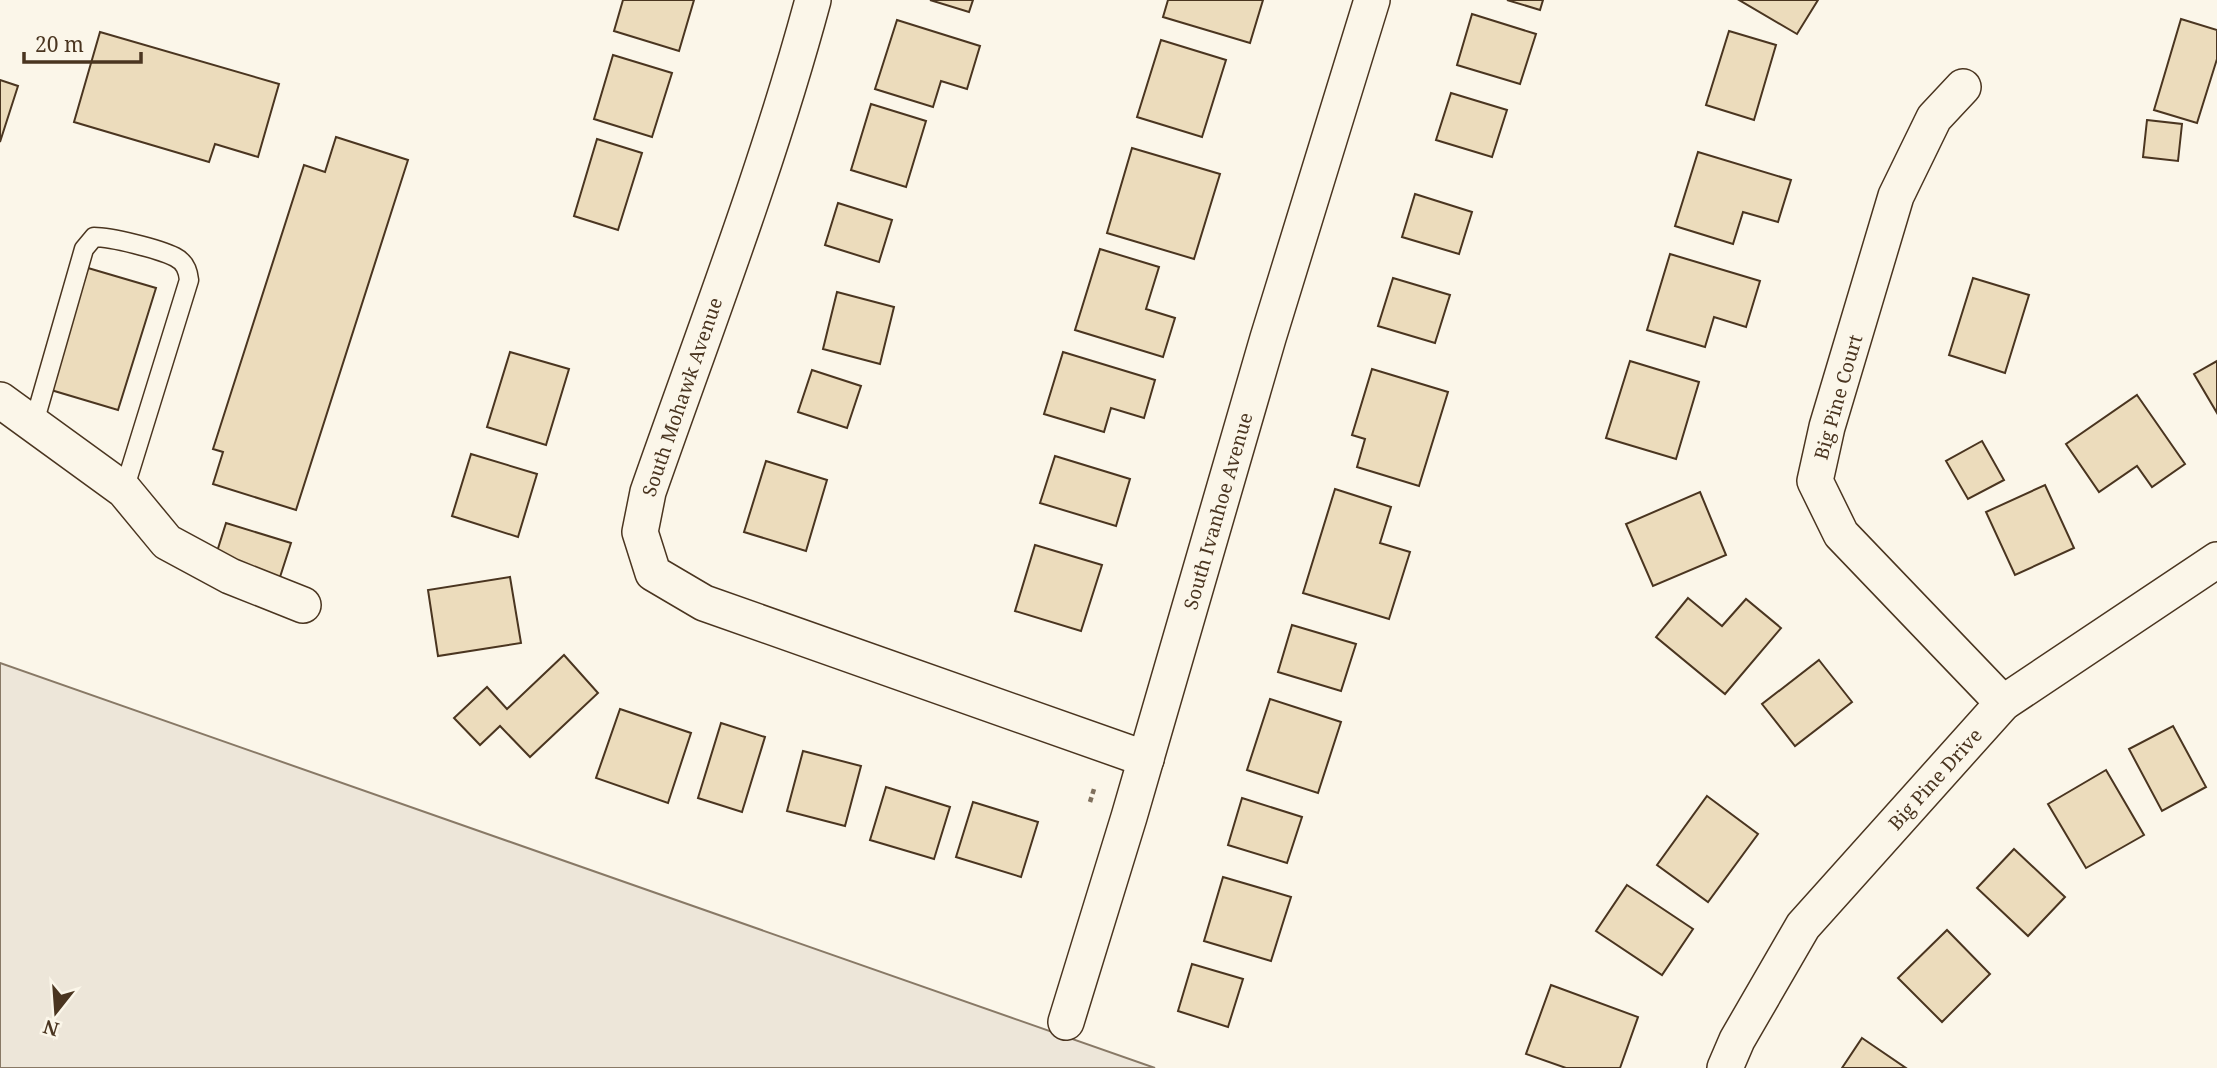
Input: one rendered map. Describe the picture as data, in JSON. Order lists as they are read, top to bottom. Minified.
{"streets":{"street":["South Mohawk Avenue","Big Pine Court","South Ivanhoe Avenue","Big Pine Drive"]},"crossings":[["South Mohawk Avenue","South Ivanhoe Avenue"],["Big Pine Court","Big Pine Drive"]],"scale_bar":"20 m","north":"bottom"}
